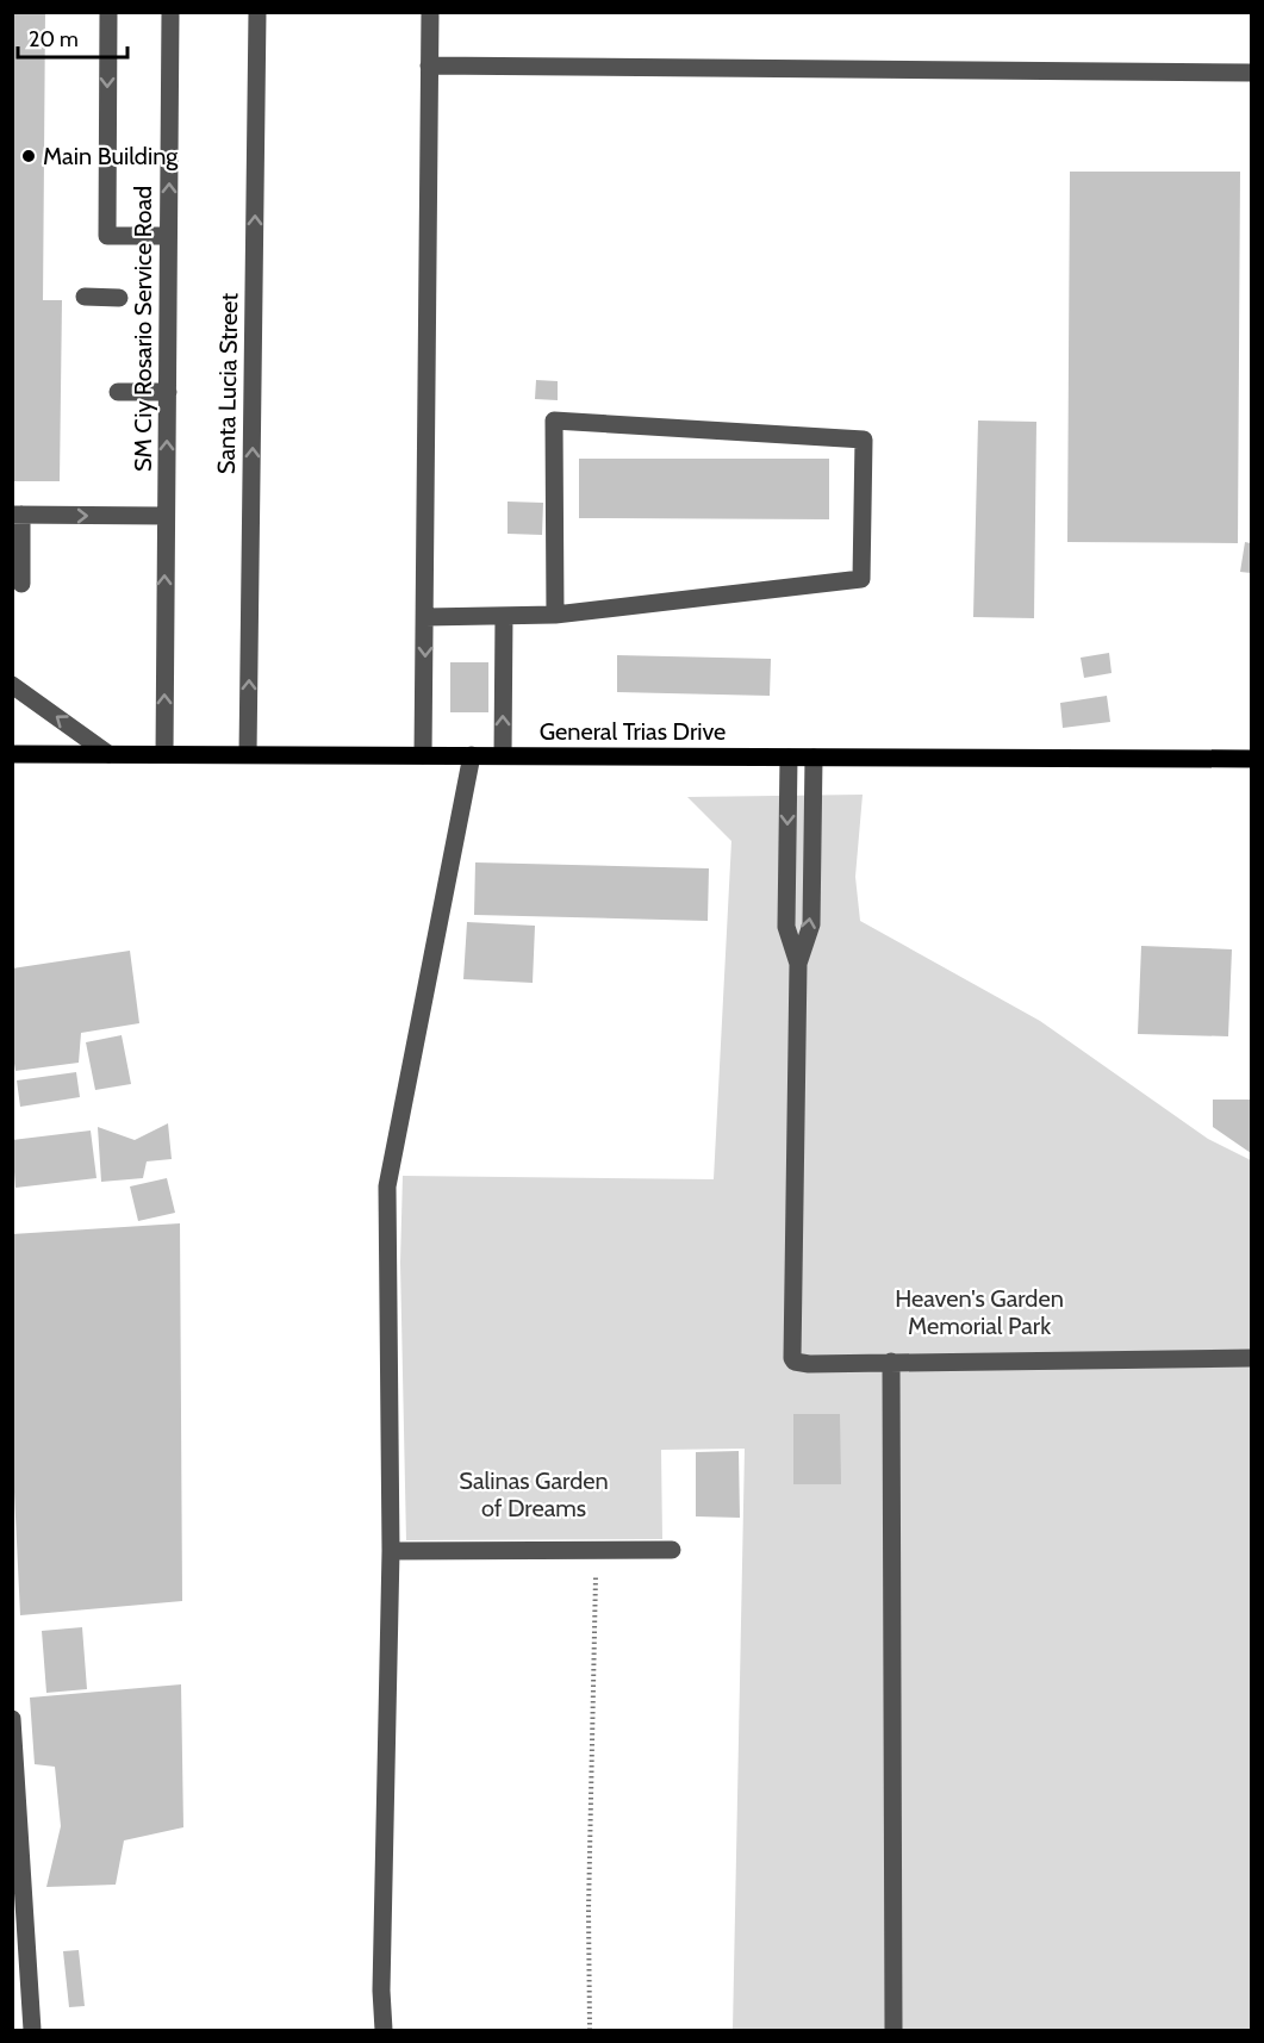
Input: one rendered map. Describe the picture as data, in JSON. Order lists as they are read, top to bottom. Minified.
{"streets":{"main road":["General Trias Drive"],"street":["SM Ciy Rosario Service Road","Santa Lucia Street"]},"crossings":[["SM Ciy Rosario Service Road","General Trias Drive"],["Santa Lucia Street","General Trias Drive"]],"one_way":["SM Ciy Rosario Service Road","Santa Lucia Street"],"parks":["Heaven's Garden Memorial Park","Salinas Garden of Dreams"],"places":["Main Building"],"scale_bar":"20 m"}
